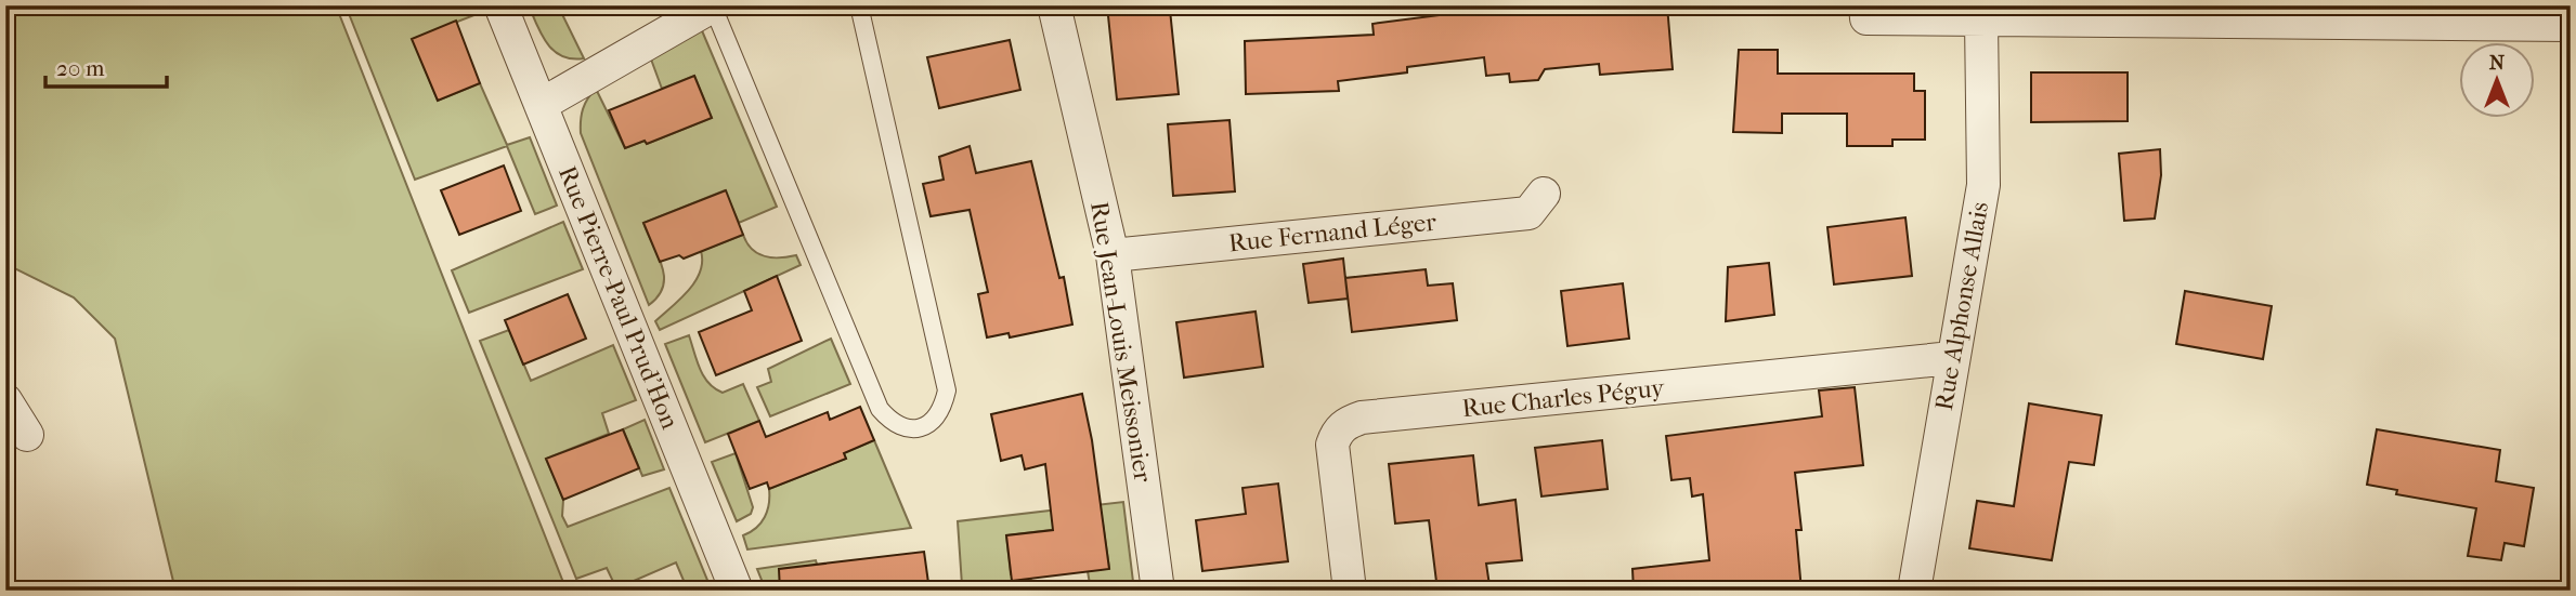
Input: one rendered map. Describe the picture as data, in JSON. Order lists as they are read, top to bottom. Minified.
{"streets":{"street":["Rue Fernand Léger","Rue Pierre-Paul Prud'Hon","Rue Alphonse Allais","Rue Jean-Louis Meissonier","Rue Charles Péguy"]},"crossings":[["Rue Fernand Léger","Rue Jean-Louis Meissonier"],["Rue Alphonse Allais","Rue Charles Péguy"]],"scale_bar":"20 m","north":"top"}
